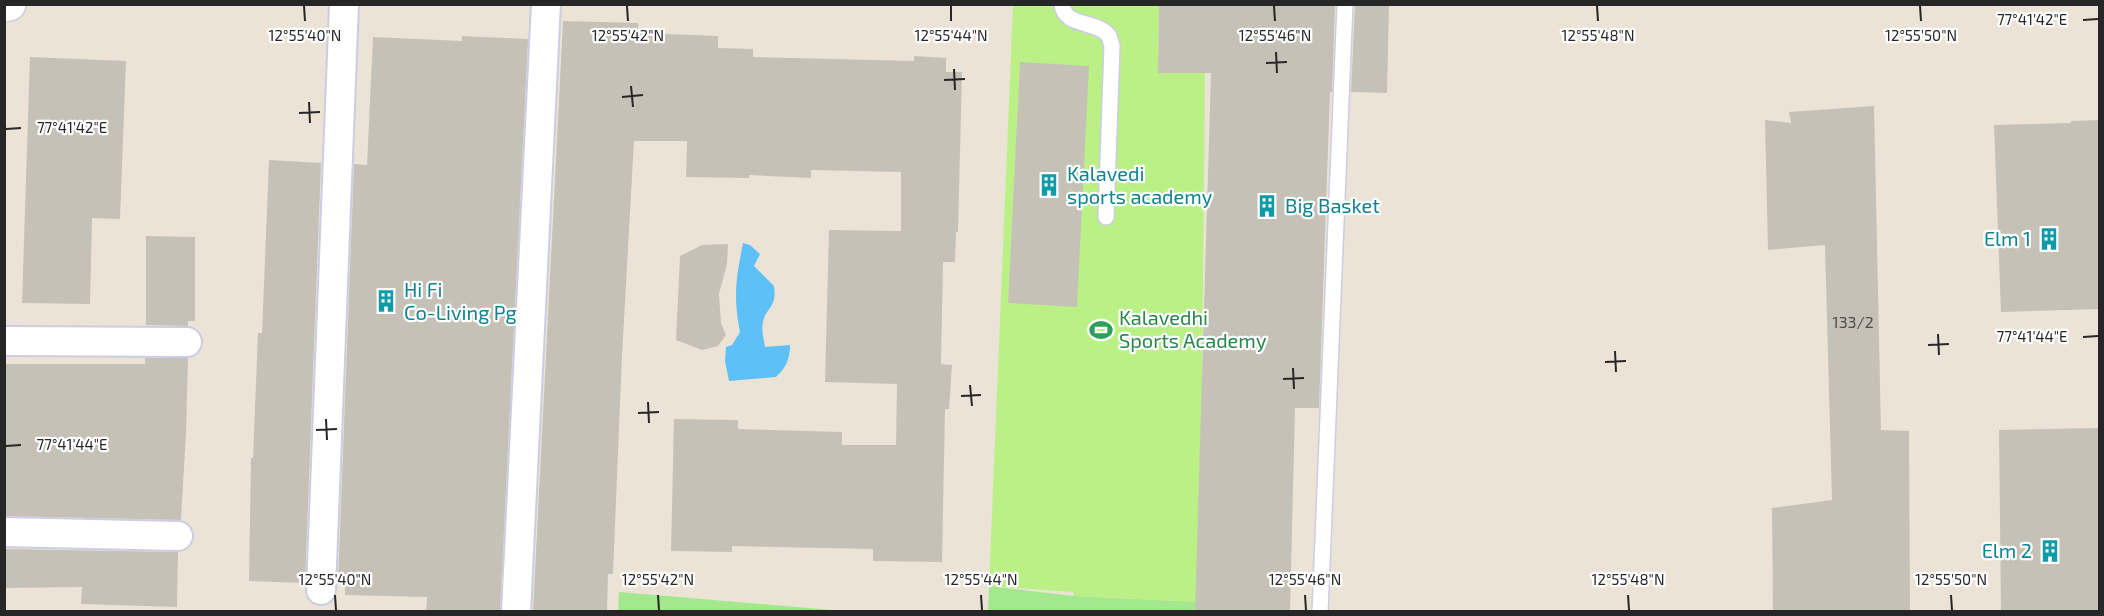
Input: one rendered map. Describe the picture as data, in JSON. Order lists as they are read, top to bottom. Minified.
{"places":{"building":["Kalavedi sports academy","Big Basket","Elm 1","Hi Fi Co-Living Pg","Elm 2"],"sports":["Kalavedhi Sports Academy"]},"house_numbers":["133/2"],"coordinates":["77°41'42\"E","12°55'40\"N","12°55'42\"N","12°55'44\"N","12°55'46\"N","12°55'48\"N","12°55'50\"N","77°41'44\"E"]}
